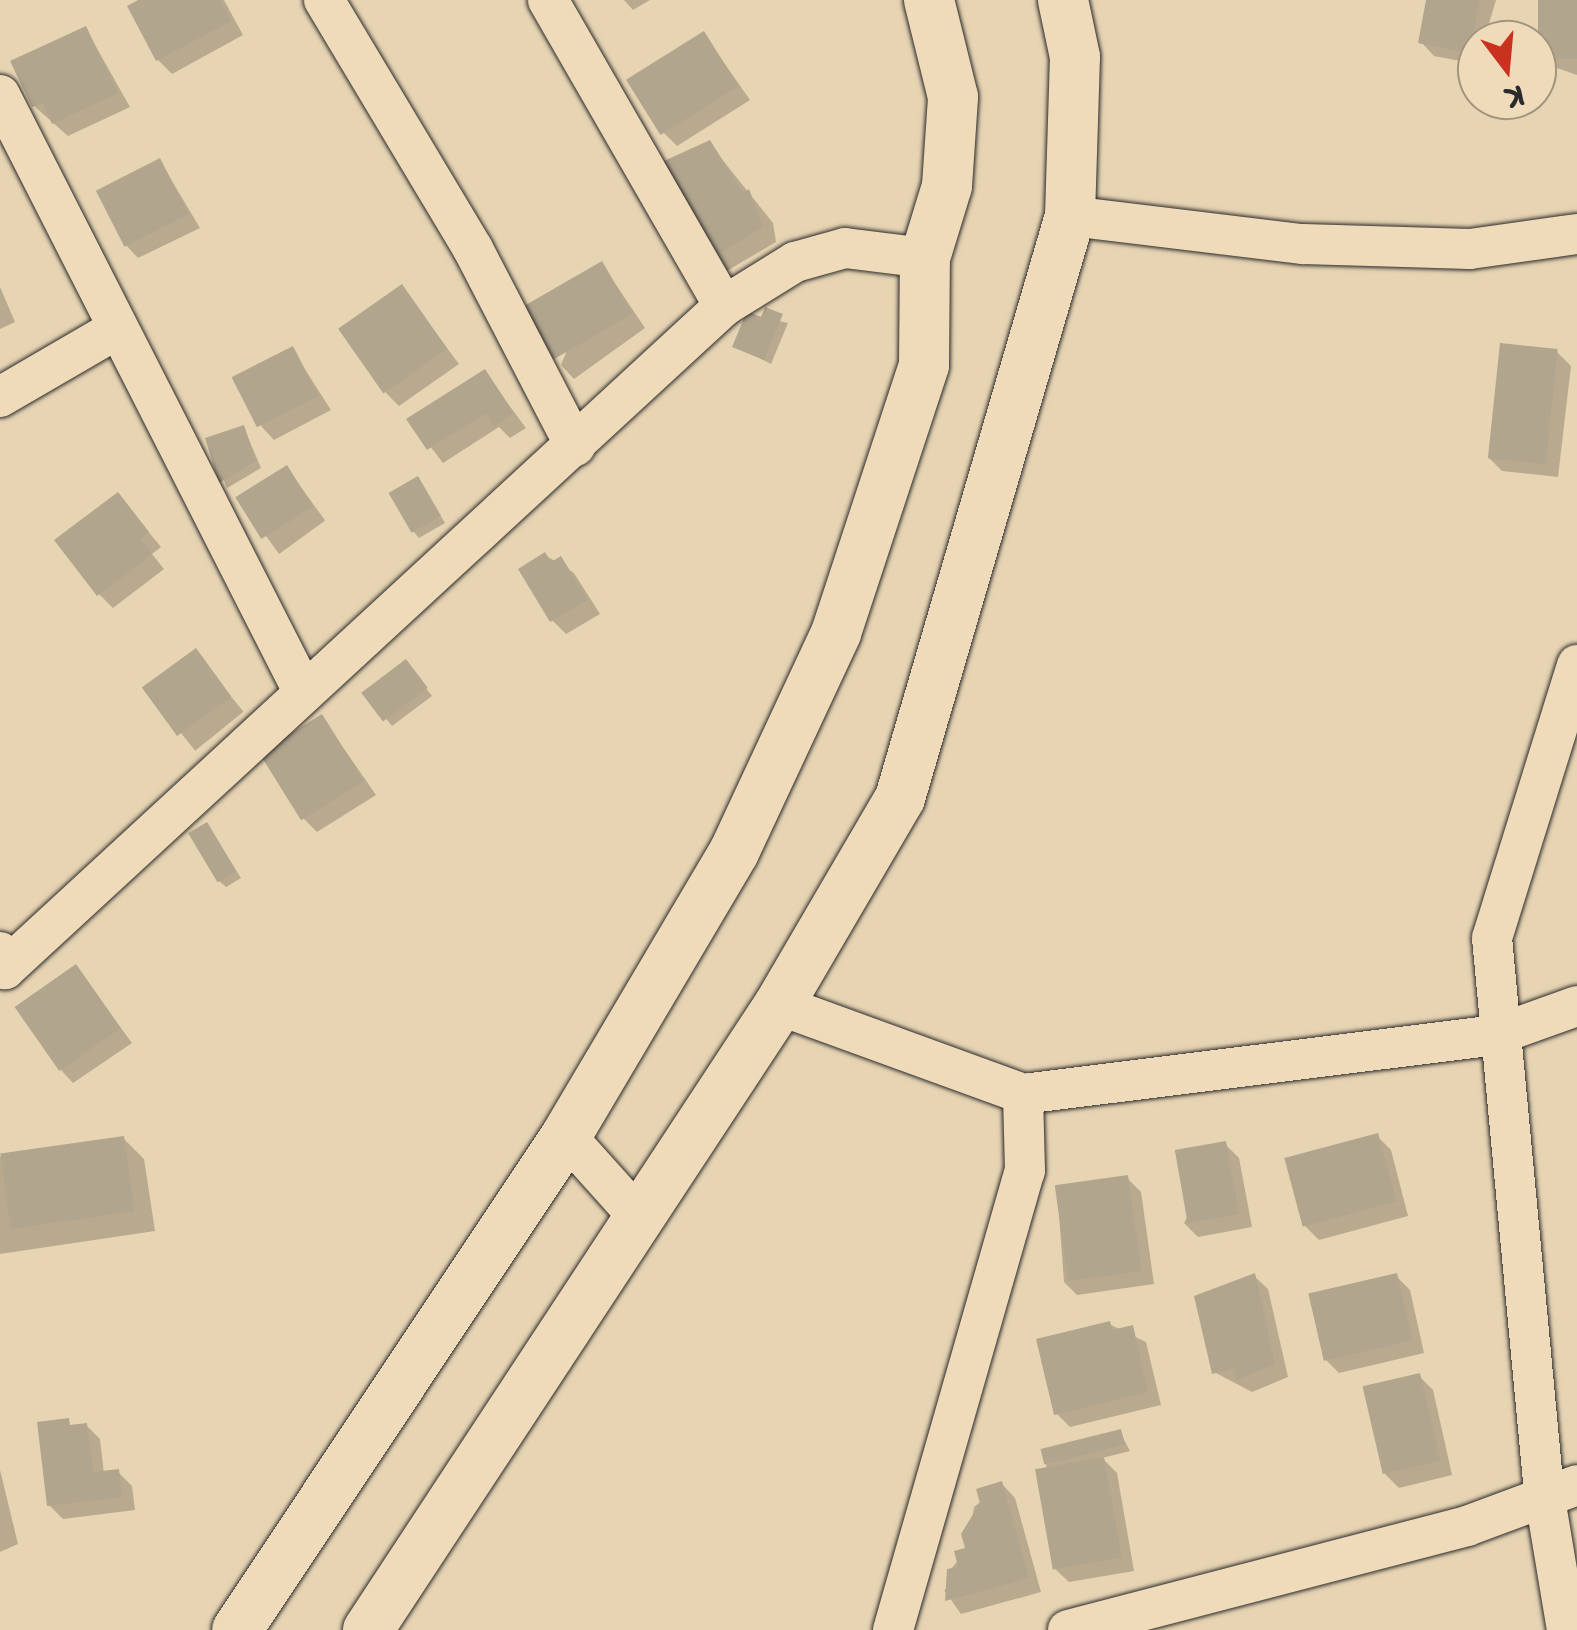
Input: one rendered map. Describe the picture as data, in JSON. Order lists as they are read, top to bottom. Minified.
{"north":"bottom"}
